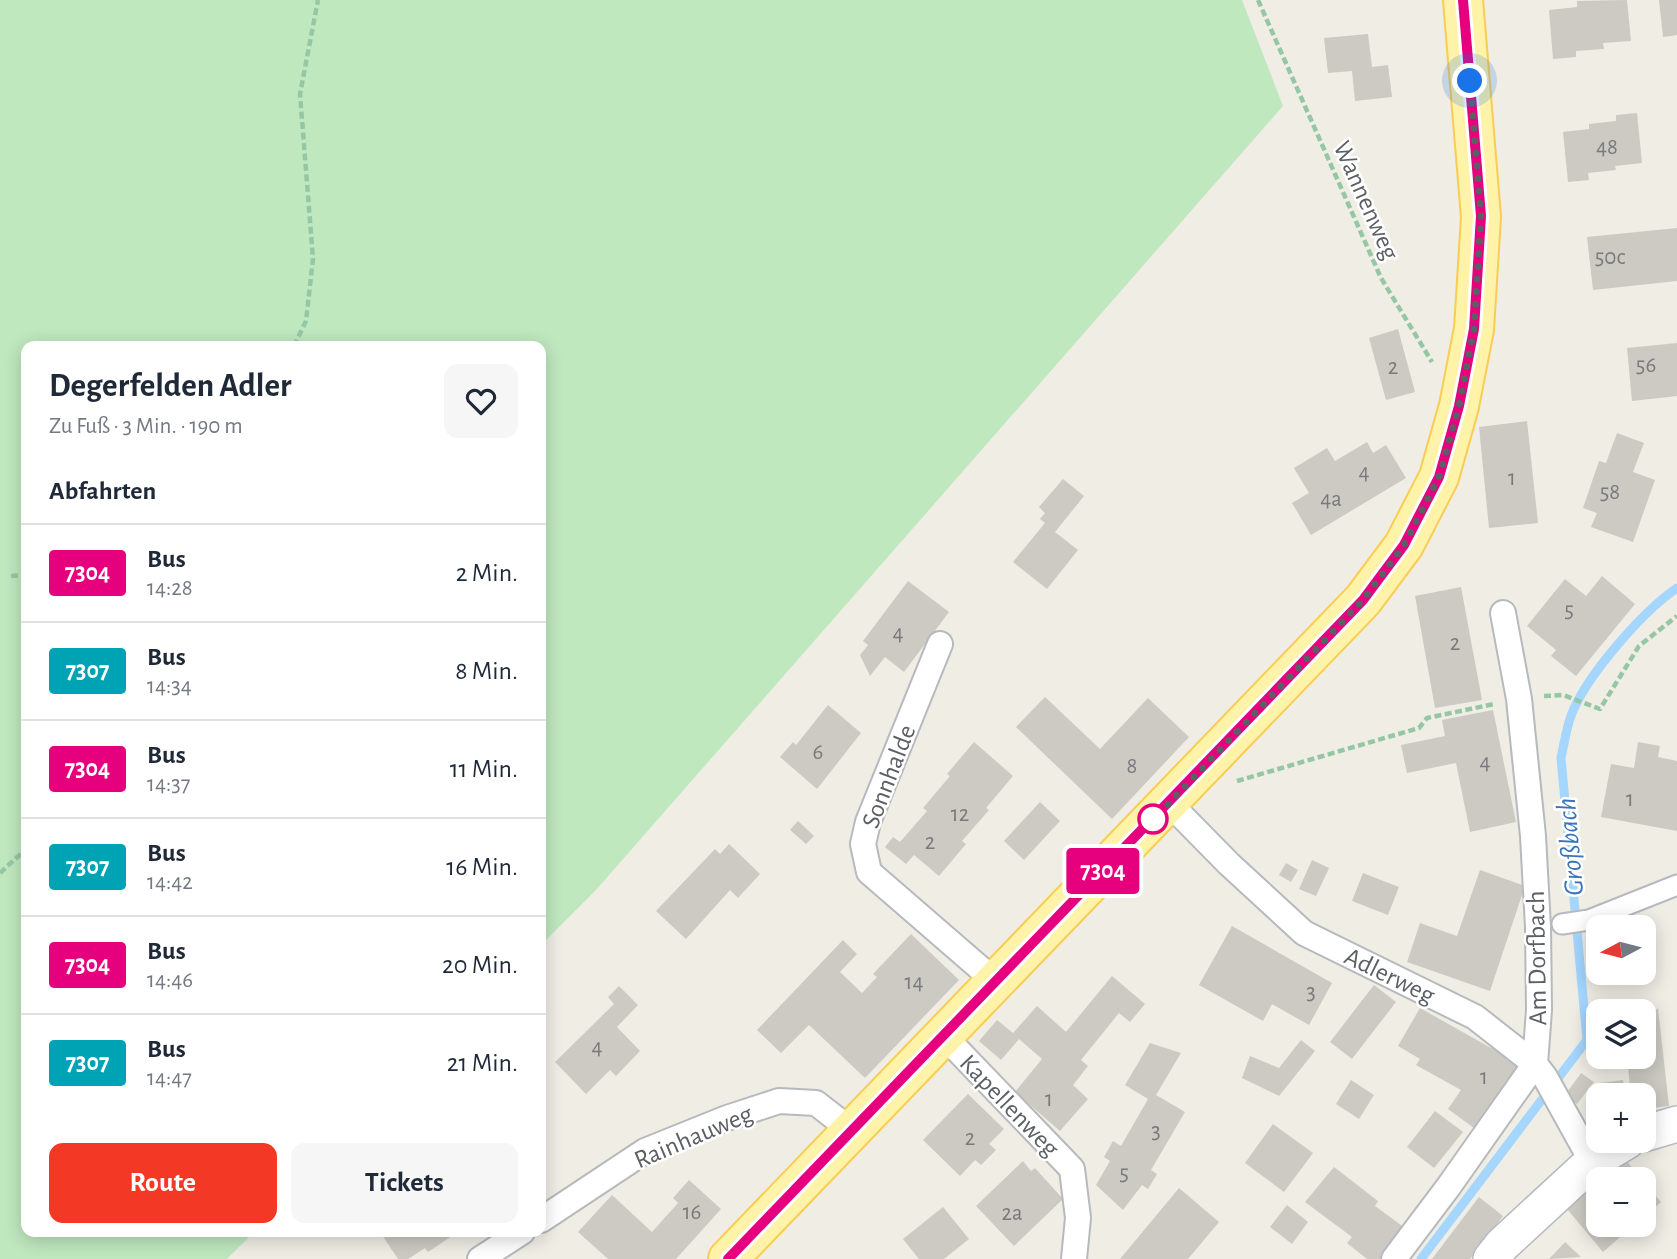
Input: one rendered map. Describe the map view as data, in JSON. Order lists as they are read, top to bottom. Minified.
{"streets":{"street":["Sonnhalde","Am Dorfbach","Adlerweg","Kapellenweg","Rainhauweg"],"path":["Wannenweg"]},"crossings":[["Am Dorfbach","Adlerweg"]],"water":["Großbach"],"lines":["bus line 7304"],"house_numbers":["48","50c","56","2","4","1","58","4a","5","4","2","6","4","8","1","12","2","14","3","4","1","1","3","2","5","16","2a"],"north":"left","page":{"on_map":"7304","heading":[["Degerfelden Adler","Zu Fuß · 3 Min. · 190 m"],"Abfahrten"],"list":[{"mark":"7304","name":"Bus","note":"14:28","value":"2 Min."},{"mark":"7307","name":"Bus","note":"14:34","value":"8 Min."},{"mark":"7304","name":"Bus","note":"14:37","value":"11 Min."},{"mark":"7307","name":"Bus","note":"14:42","value":"16 Min."},{"mark":"7304","name":"Bus","note":"14:46","value":"20 Min."},{"mark":"7307","name":"Bus","note":"14:47","value":"21 Min."}],"map_buttons":["+","−"],"buttons":["Route","Tickets"]}}
